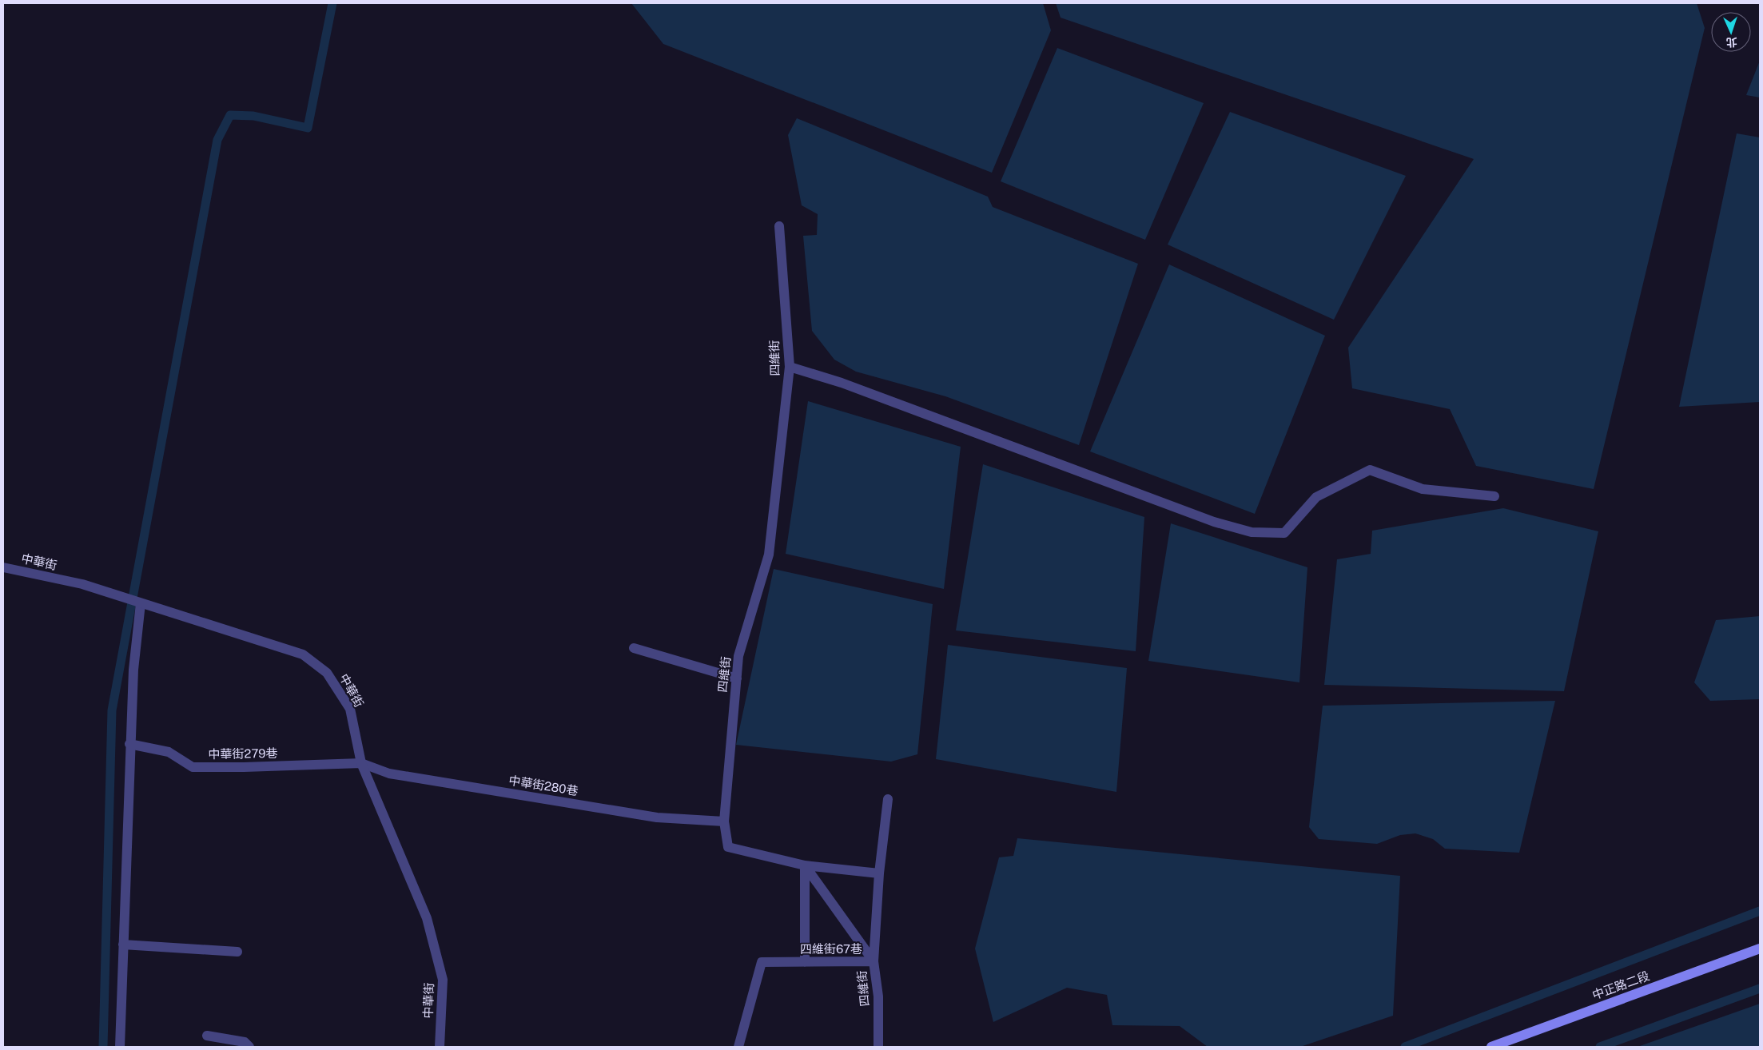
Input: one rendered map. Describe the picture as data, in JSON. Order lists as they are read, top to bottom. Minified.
{"streets":{"main road":["中正路二段"],"street":["四維街","中華街","中華街279巷","中華街280巷","四維街67巷"]},"crossings":[["四維街","中華街280巷"],["四維街","四維街67巷"],["中華街","中華街279巷"],["中華街","中華街280巷"],["中華街279巷","中華街280巷"]],"north":"bottom"}
